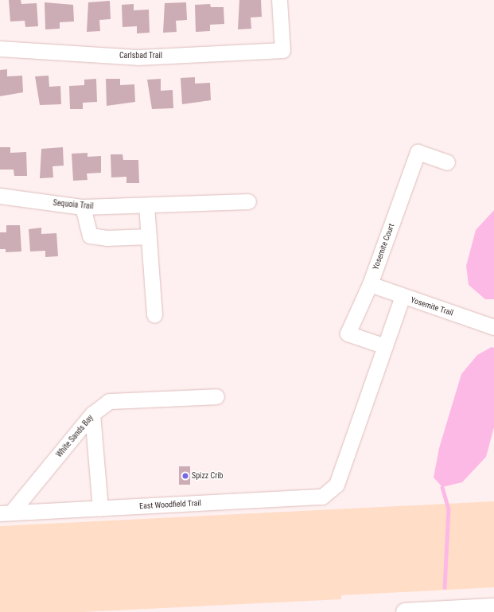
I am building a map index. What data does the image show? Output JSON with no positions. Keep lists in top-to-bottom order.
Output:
{
  "streets": {
    "street": [
      "Carlsbad Trail",
      "Sequoia Trail",
      "Yosemite Court",
      "Yosemite Trail",
      "White Sands Bay",
      "East Woodfield Trail"
    ]
  },
  "crossings": [
    ["Yosemite Court", "Yosemite Trail"],
    ["Yosemite Court", "East Woodfield Trail"],
    ["White Sands Bay", "East Woodfield Trail"]
  ],
  "places": ["Spizz Crib"]
}
